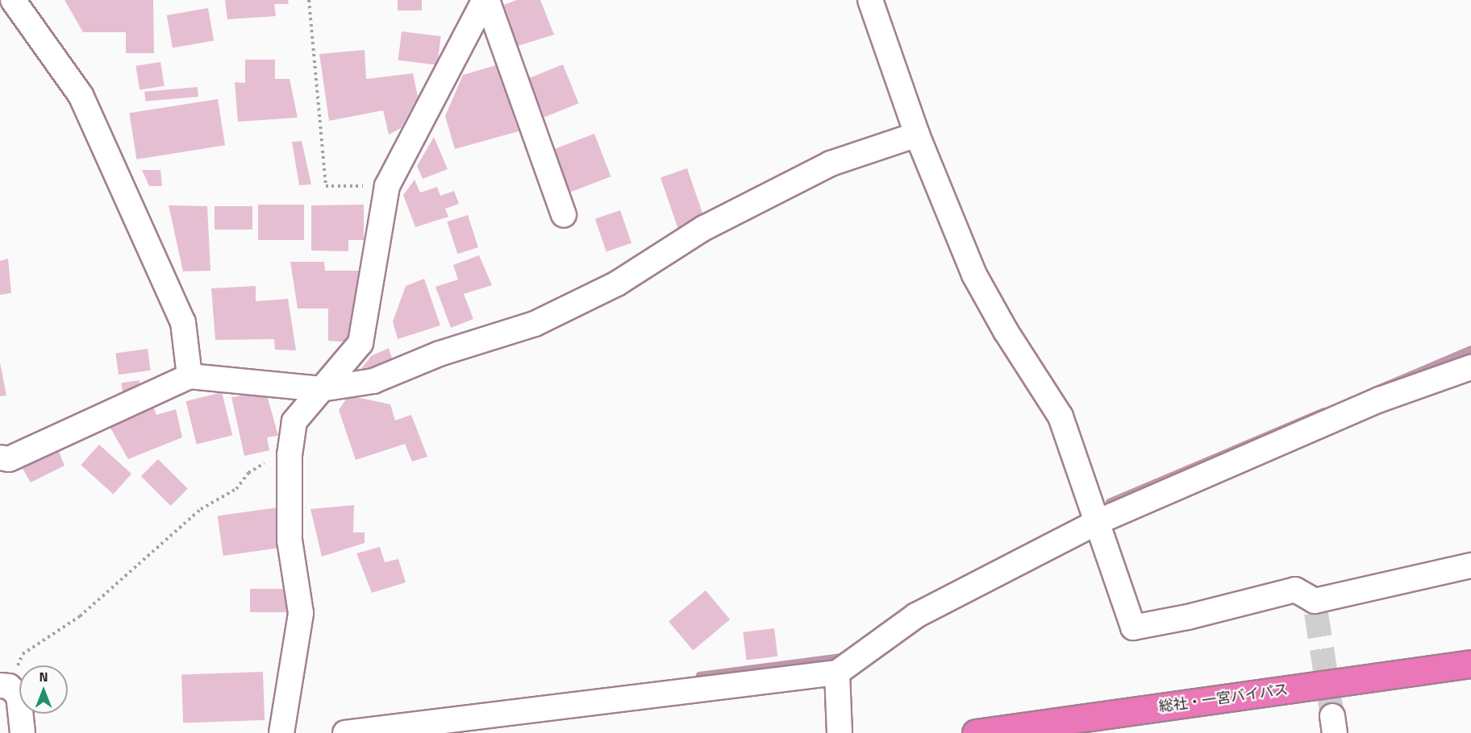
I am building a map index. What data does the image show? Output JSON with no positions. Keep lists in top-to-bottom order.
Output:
{
  "streets": {
    "highway": ["総社・一宮バイパス"]
  },
  "north": "top"
}
